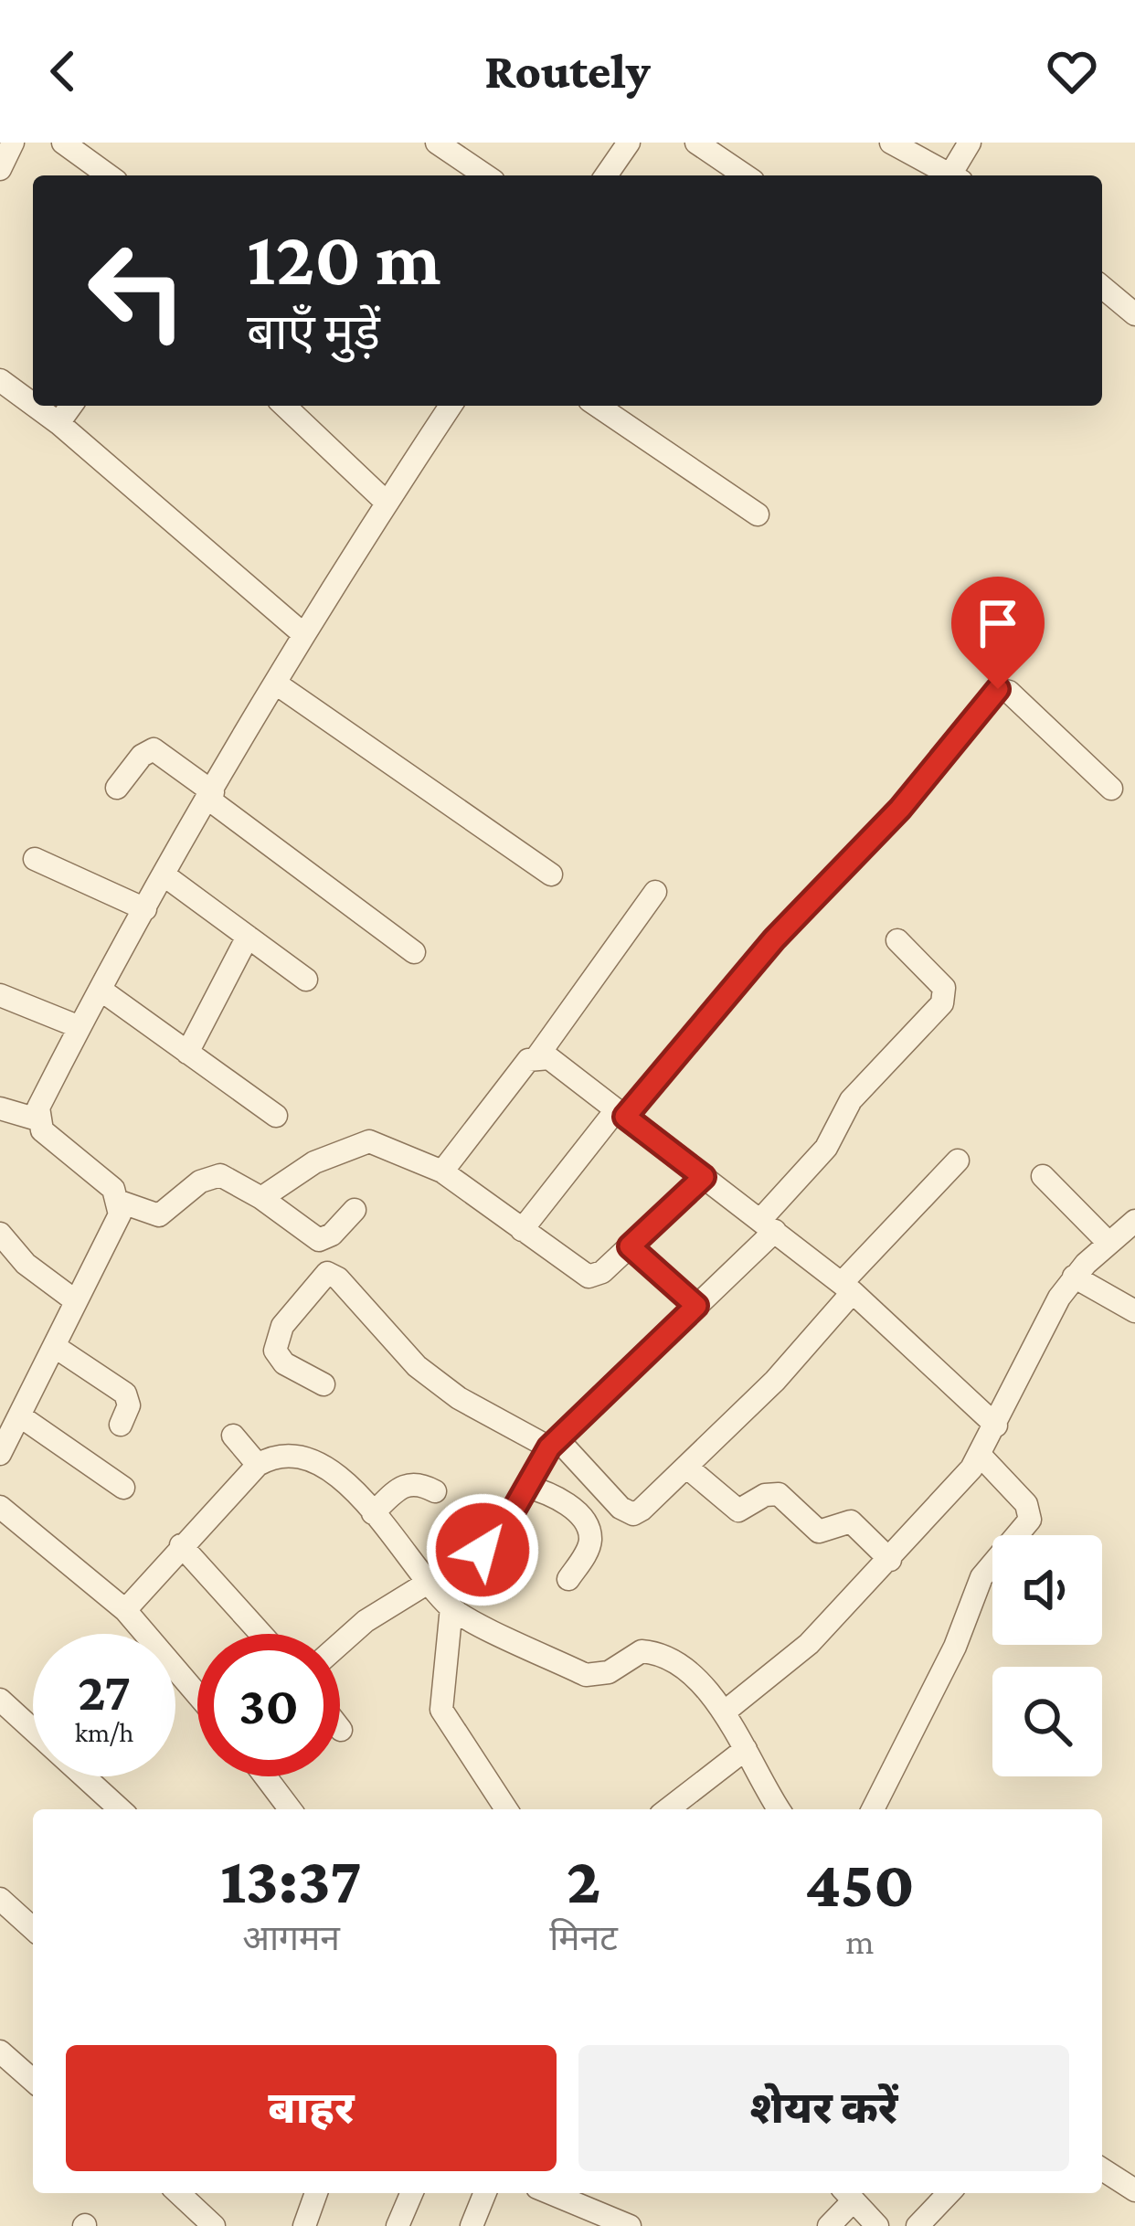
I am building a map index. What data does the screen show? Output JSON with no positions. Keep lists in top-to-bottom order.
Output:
{
  "page": {
    "header": "Routely",
    "turn": ["120 m", "बाएँ मुड़ें"],
    "speed": "27 km/h",
    "limit": "30",
    "eta": [
      "13:37",
      "आगमन",
      "2",
      "मिनट",
      "450",
      "m"
    ],
    "buttons": ["बाहर", "शेयर करें"]
  }
}
